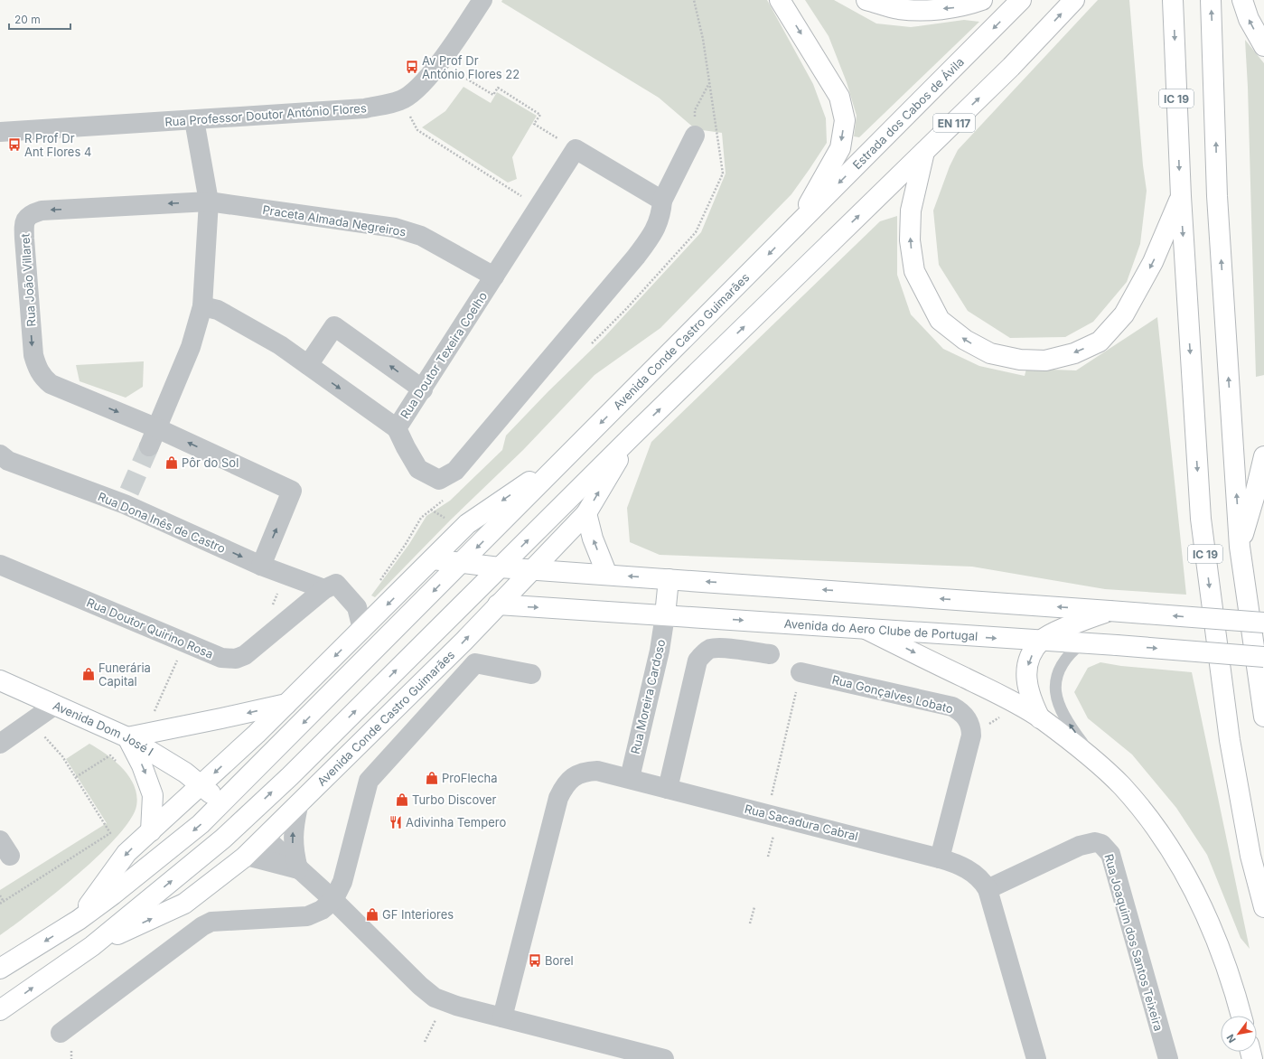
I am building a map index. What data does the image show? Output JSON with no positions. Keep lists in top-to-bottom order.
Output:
{
  "streets": {
    "main road": [
      "IC 19",
      "Estrada dos Cabos de Ávila",
      "EN 117",
      "Avenida Conde Castro Guimarães",
      "Avenida do Aero Clube de Portugal",
      "Avenida Dom José I"
    ],
    "street": [
      "Rua Professor Doutor António Flores",
      "Praceta Almada Negreiros",
      "Rua João Villaret",
      "Rua Doutor Texeira Coelho",
      "Rua Dona Inês de Castro",
      "Rua Doutor Quirino Rosa",
      "Rua Gonçalves Lobato",
      "Rua Moreira Cardoso",
      "Rua Sacadura Cabral",
      "Rua Joaquim dos Santos Teixeira"
    ]
  },
  "crossings": [
    ["Estrada dos Cabos de Ávila", "Avenida Conde Castro Guimarães"],
    ["EN 117", "Avenida Conde Castro Guimarães"],
    ["Praceta Almada Negreiros", "Rua João Villaret"],
    ["Praceta Almada Negreiros", "Rua Doutor Texeira Coelho"],
    ["Rua João Villaret", "Rua Dona Inês de Castro"],
    ["Avenida Conde Castro Guimarães", "Avenida do Aero Clube de Portugal"],
    ["Avenida Conde Castro Guimarães", "Avenida Dom José I"],
    ["Rua Dona Inês de Castro", "Rua Doutor Quirino Rosa"],
    ["Avenida do Aero Clube de Portugal", "Rua Moreira Cardoso"],
    ["Rua Gonçalves Lobato", "Rua Sacadura Cabral"],
    ["Rua Moreira Cardoso", "Rua Sacadura Cabral"],
    ["Rua Sacadura Cabral", "Rua Joaquim dos Santos Teixeira"]
  ],
  "one_way": ["Rua Dona Inês de Castro"],
  "places": {
    "bus stop": ["Av Prof Dr António Flores 22", "R Prof Dr Ant Flores 4", "Borel"],
    "shop": [
      "Pôr do Sol",
      "Funerária Capital",
      "ProFlecha",
      "Turbo Discover",
      "GF Interiores"
    ],
    "restaurant": ["Adivinha Tempero"]
  },
  "scale_bar": "20 m",
  "north": "bottom left"
}
